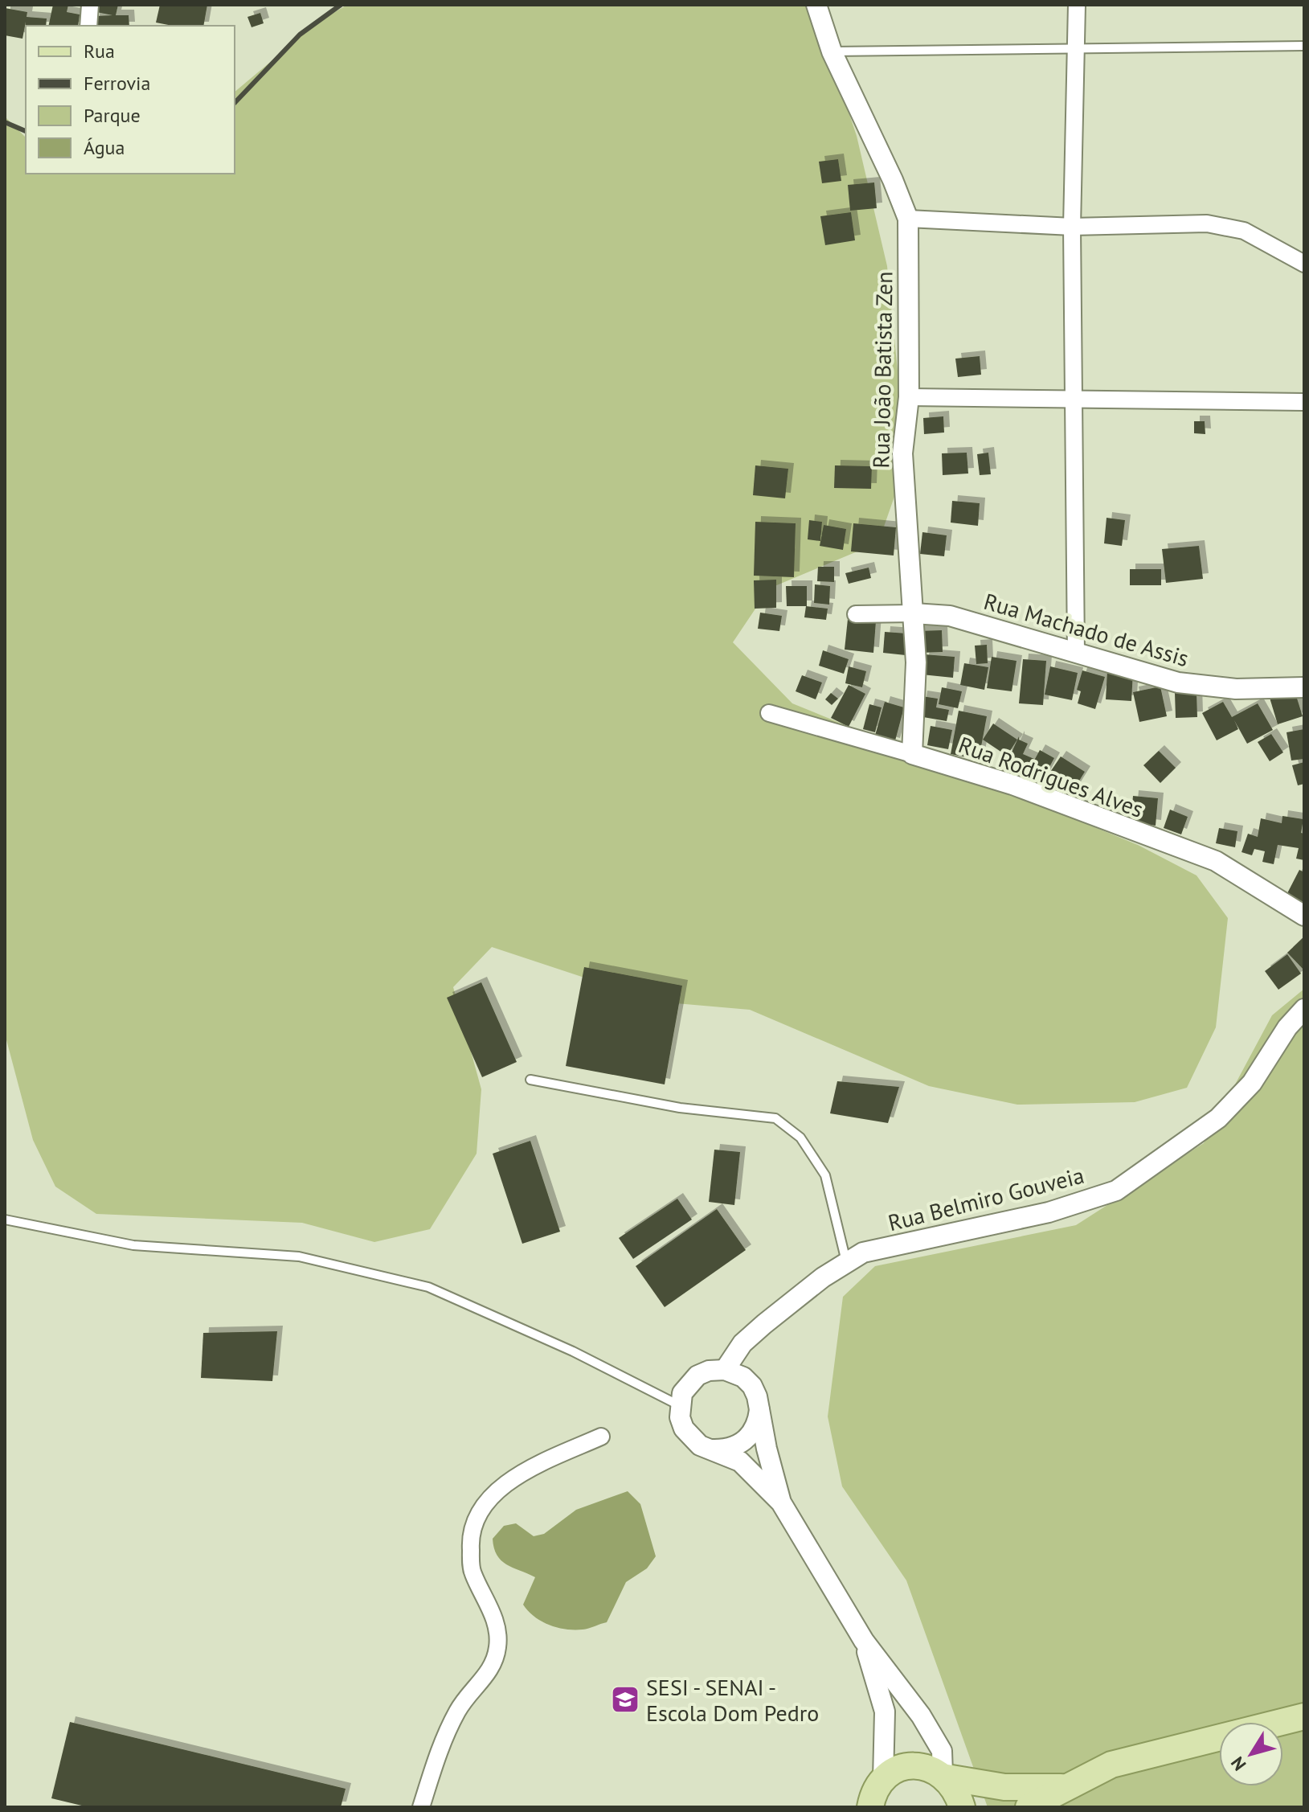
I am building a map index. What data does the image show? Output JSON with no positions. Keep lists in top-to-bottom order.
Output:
{
  "streets": {
    "street": [
      "Rua João Batista Zen",
      "Rua Machado de Assis",
      "Rua Rodrigues Alves",
      "Rua Belmiro Gouveia"
    ]
  },
  "crossings": [
    ["Rua João Batista Zen", "Rua Machado de Assis"],
    ["Rua João Batista Zen", "Rua Rodrigues Alves"]
  ],
  "places": {
    "school or university": ["SESI - SENAI - Escola Dom Pedro"]
  },
  "legend": [
    "Rua",
    "Ferrovia",
    "Parque",
    "Água"
  ],
  "north": "bottom left"
}
